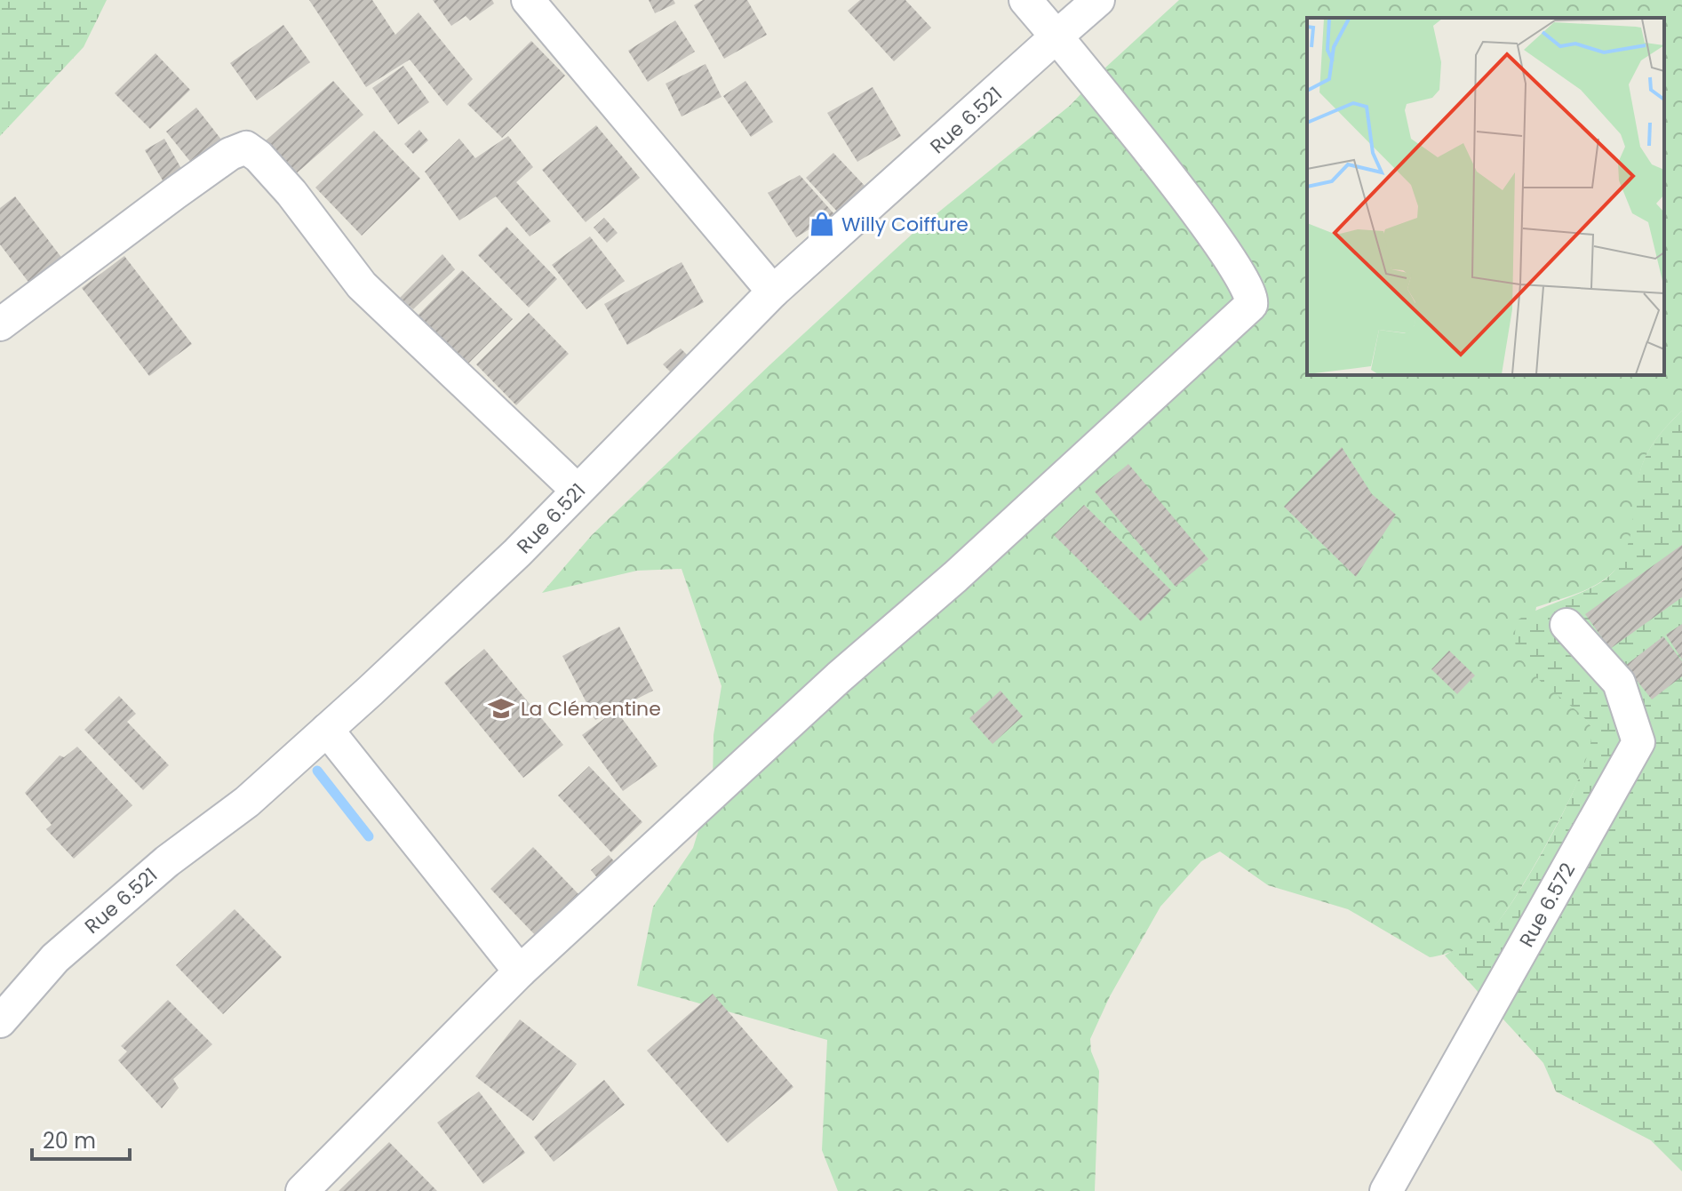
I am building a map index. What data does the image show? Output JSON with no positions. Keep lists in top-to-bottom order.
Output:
{
  "streets": {
    "street": ["Rue 6.521", "Rue 6.572"]
  },
  "places": {
    "shop": ["Willy Coiffure"],
    "school or university": ["La Clémentine"]
  },
  "scale_bar": "20 m"
}
